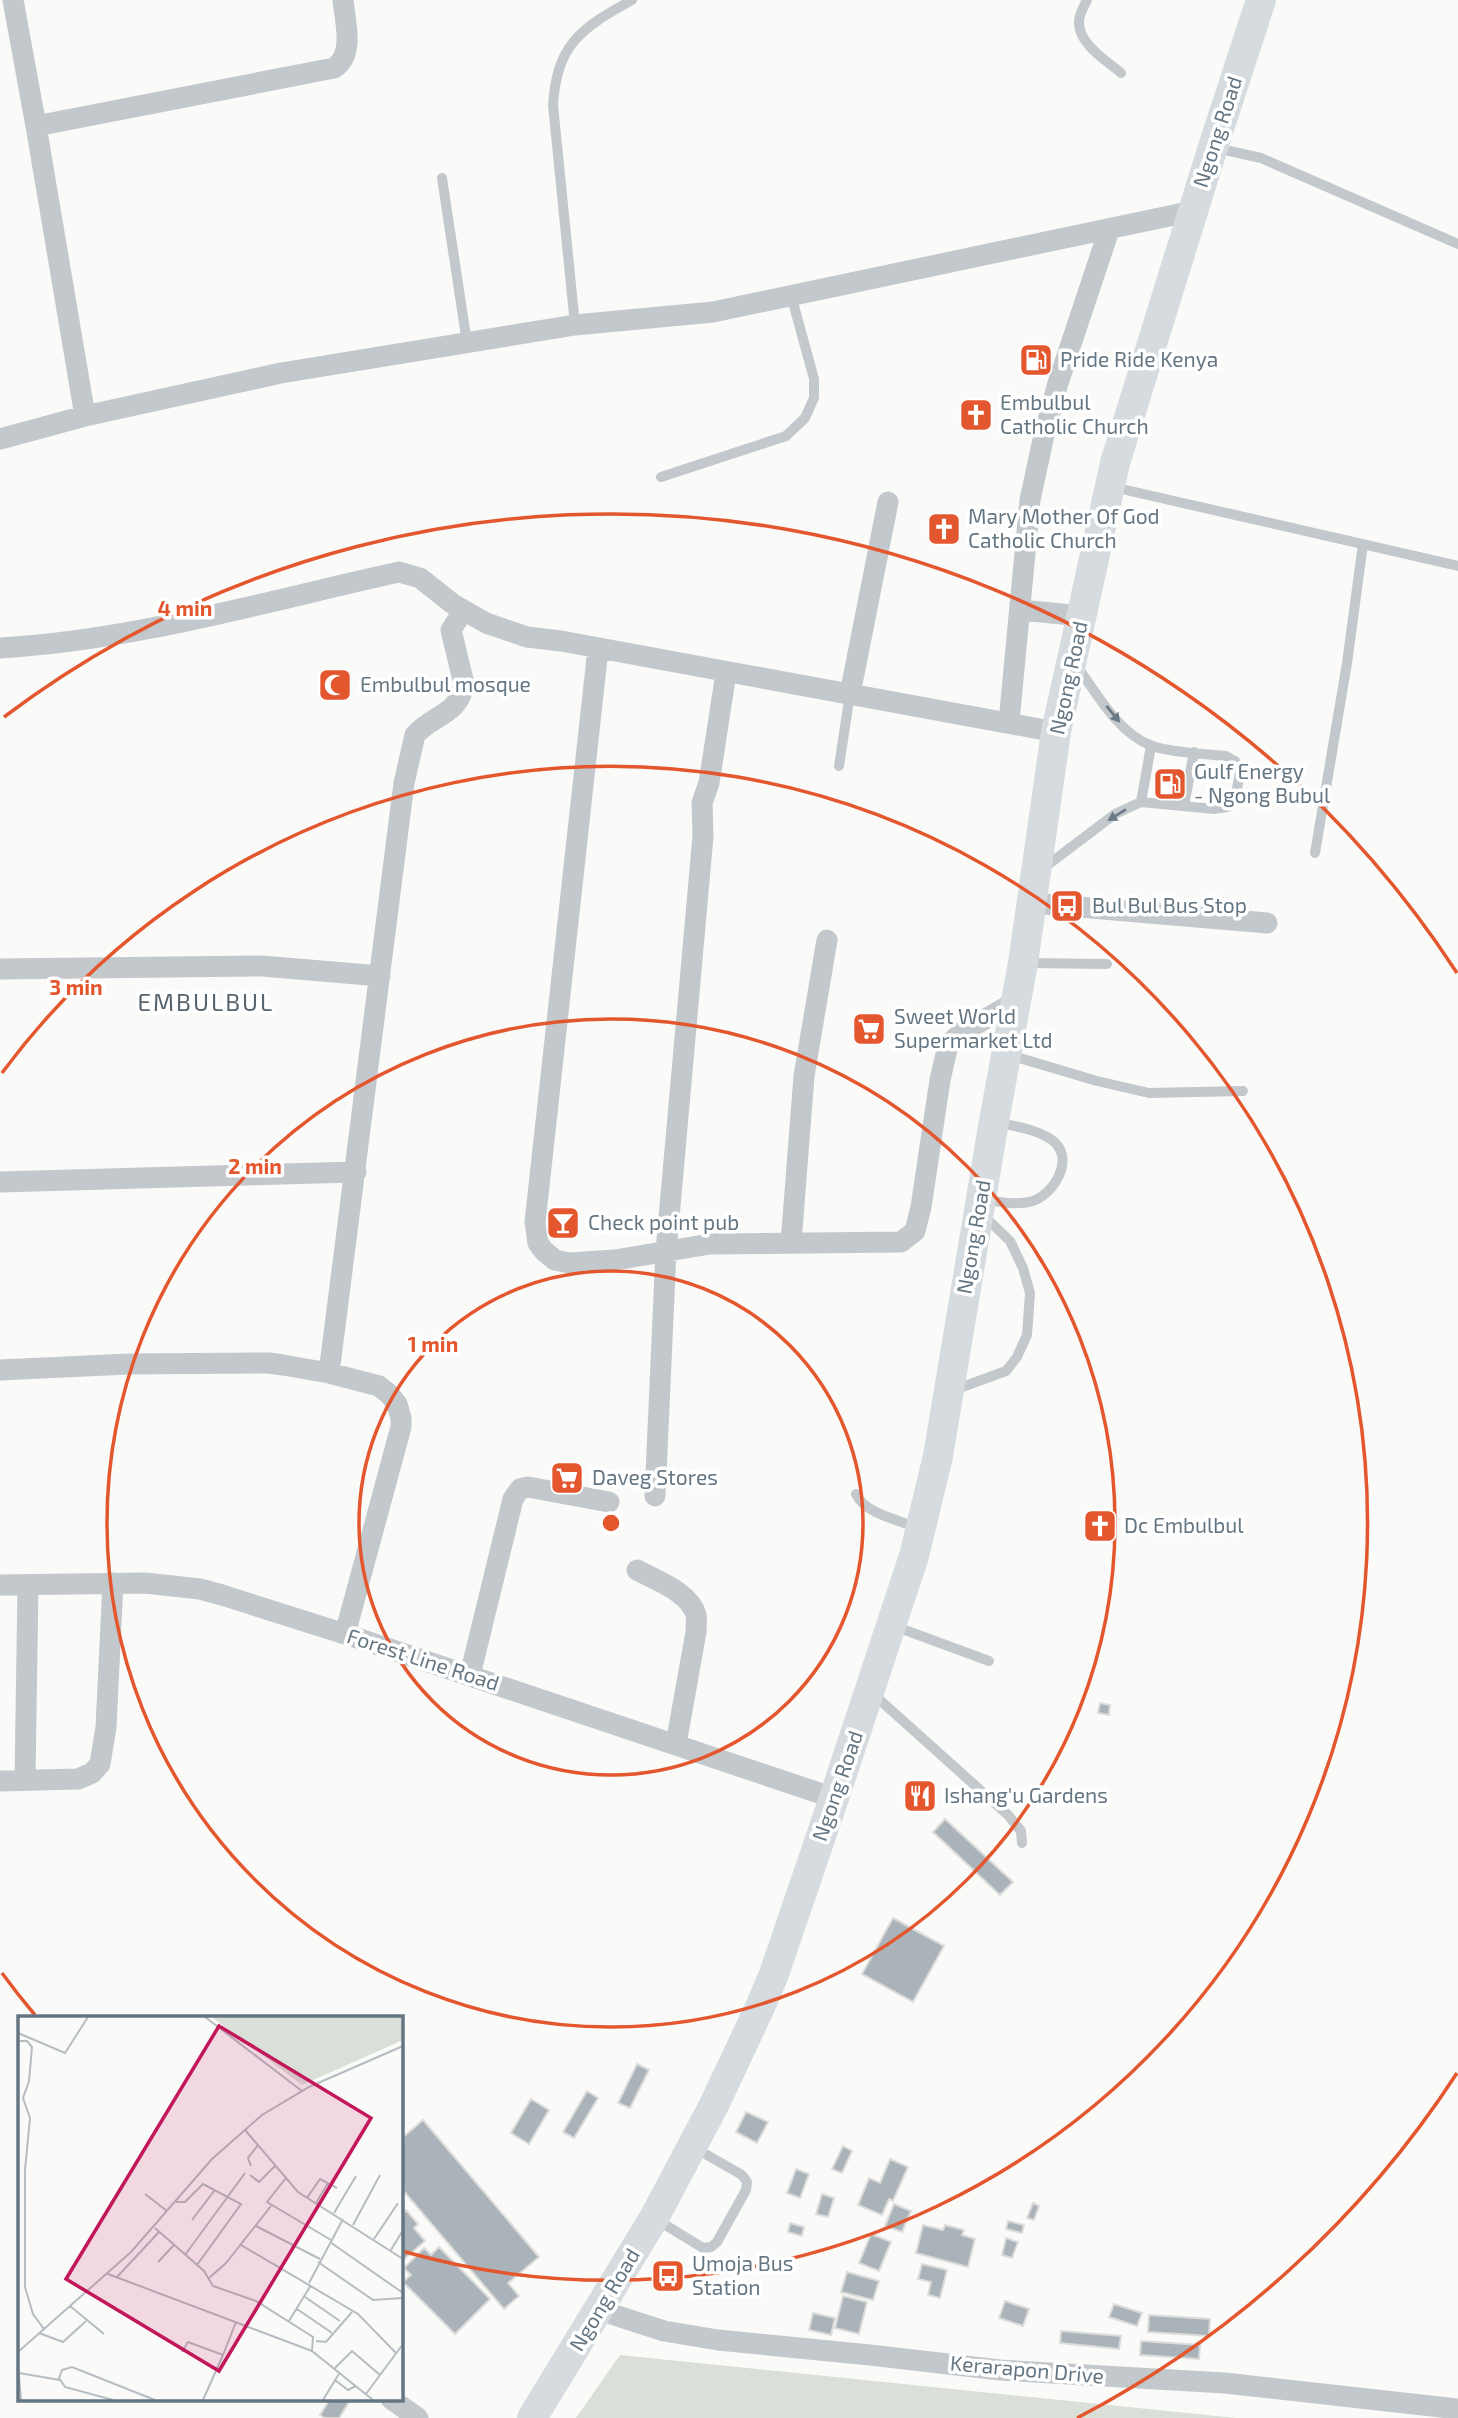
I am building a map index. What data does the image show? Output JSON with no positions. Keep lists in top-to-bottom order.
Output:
{
  "streets": {
    "main road": ["Ngong Road"],
    "street": ["Forest Line Road", "Kerarapon Drive"]
  },
  "crossings": [
    ["Ngong Road", "Forest Line Road"],
    ["Ngong Road", "Kerarapon Drive"]
  ],
  "districts": ["EMBULBUL"],
  "places": {
    "fuel station": ["Pride Ride Kenya", "Gulf Energy - Ngong Bubul"],
    "church": ["Embulbul Catholic Church", "Mary Mother Of God Catholic Church", "Dc Embulbul"],
    "mosque": ["Embulbul mosque"],
    "bus stop": ["Bul Bul Bus Stop", "Umoja Bus Station"],
    "supermarket": ["Sweet World Supermarket Ltd", "Daveg Stores"],
    "bar": ["Check point pub"],
    "restaurant": ["Ishang'u Gardens"]
  },
  "rings": [
    "4 min",
    "3 min",
    "2 min",
    "1 min"
  ]
}
